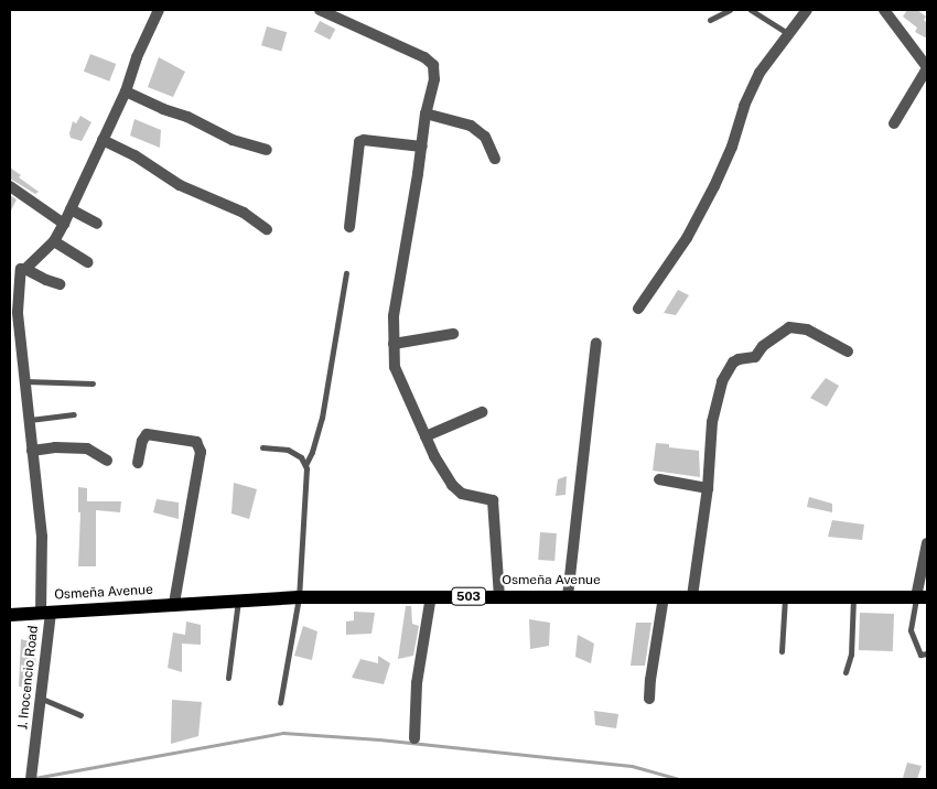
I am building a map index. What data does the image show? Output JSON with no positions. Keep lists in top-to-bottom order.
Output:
{
  "streets": {
    "main road": ["Osmeña Avenue", "503"],
    "street": ["J. Inocencio Road"]
  },
  "crossings": [
    ["Osmeña Avenue", "J. Inocencio Road"]
  ]
}
